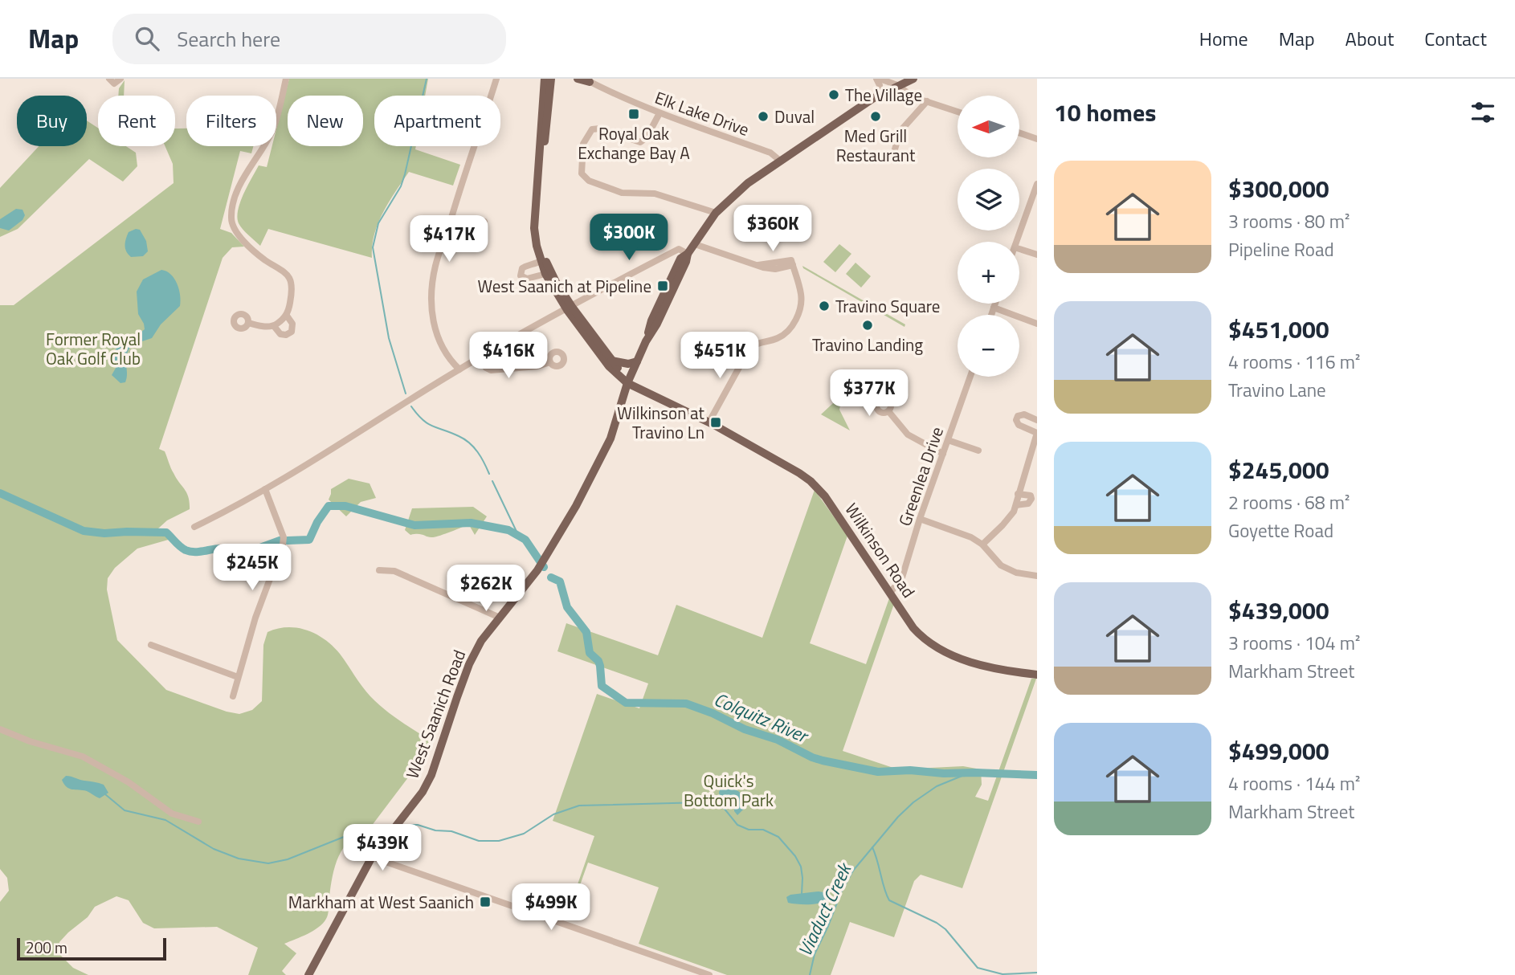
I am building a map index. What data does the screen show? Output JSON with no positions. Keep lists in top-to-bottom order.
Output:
{
  "streets": {
    "main road": ["Wilkinson Road", "West Saanich Road"],
    "street": ["Elk Lake Drive", "Greenlea Drive"]
  },
  "crossings": [
    ["Elk Lake Drive", "West Saanich Road"],
    ["Greenlea Drive", "Wilkinson Road"],
    ["Wilkinson Road", "West Saanich Road"]
  ],
  "water": ["Colquitz River", "Viaduct Creek"],
  "parks": ["Former Royal Oak Golf Club", "Quick's Bottom Park"],
  "places": {
    "other": [
      "The Village",
      "Duval",
      "Med Grill Restaurant",
      "Travino Square",
      "Travino Landing"
    ],
    "transit": [
      "Royal Oak Exchange Bay A",
      "West Saanich at Pipeline",
      "Wilkinson at Travino Ln",
      "Markham at West Saanich"
    ]
  },
  "scale_bar": "200 m",
  "north": "left",
  "page": {
    "header": "Map",
    "search": "Search here",
    "nav": [
      "Home",
      "Map",
      "About",
      "Contact"
    ],
    "heading": "10 homes",
    "map_buttons": ["+", "−"],
    "chip": [
      "Buy",
      "Rent",
      "Filters",
      "New",
      "Apartment"
    ],
    "list": [
      {
        "name": "$300,000",
        "note": "3 rooms · 80 m² · Pipeline Road"
      },
      {
        "name": "$451,000",
        "note": "4 rooms · 116 m² · Travino Lane"
      },
      {
        "name": "$245,000",
        "note": "2 rooms · 68 m² · Goyette Road"
      },
      {
        "name": "$439,000",
        "note": "3 rooms · 104 m² · Markham Street"
      },
      {
        "name": "$499,000",
        "note": "4 rooms · 144 m² · Markham Street"
      }
    ],
    "price": [
      "$360K",
      "$300K",
      "$417K",
      "$416K",
      "$451K",
      "$377K",
      "$245K",
      "$262K",
      "$439K",
      "$499K"
    ],
    "scale": "200 m"
  }
}
